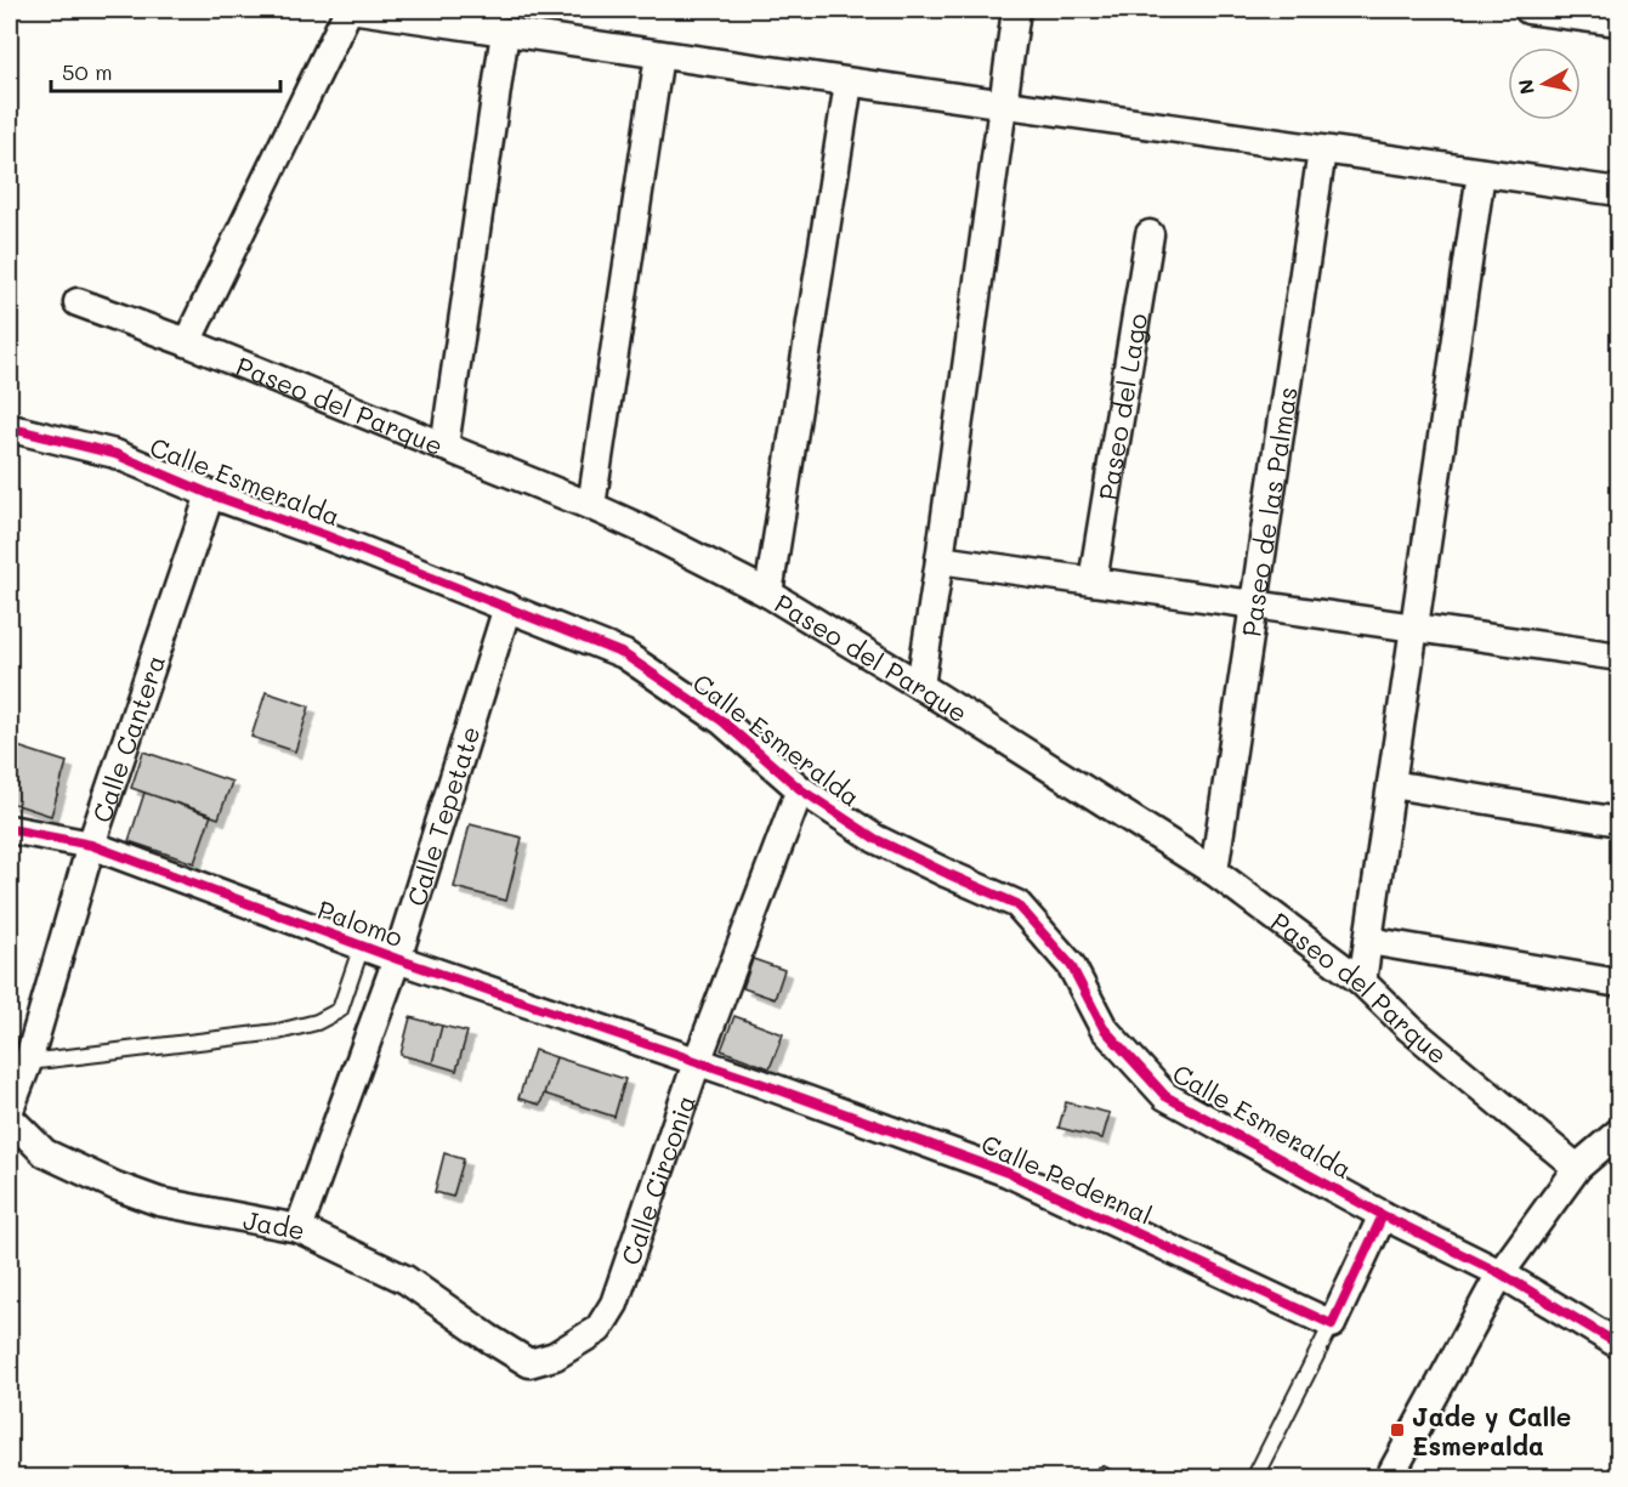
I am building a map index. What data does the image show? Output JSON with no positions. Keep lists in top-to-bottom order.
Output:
{
  "streets": {
    "street": [
      "Paseo del Parque",
      "Paseo del Lago",
      "Calle Esmeralda",
      "Paseo de las Palmas",
      "Calle Cantera",
      "Calle Tepetate",
      "Palomo",
      "Calle Circonia",
      "Calle Pedernal",
      "Jade"
    ]
  },
  "crossings": [
    ["Paseo del Parque", "Paseo de las Palmas"],
    ["Calle Esmeralda", "Calle Cantera"],
    ["Calle Esmeralda", "Calle Tepetate"],
    ["Calle Esmeralda", "Calle Circonia"],
    ["Calle Cantera", "Palomo"],
    ["Calle Tepetate", "Palomo"],
    ["Calle Tepetate", "Jade"],
    ["Palomo", "Calle Circonia"],
    ["Palomo", "Calle Pedernal"],
    ["Calle Circonia", "Calle Pedernal"],
    ["Calle Circonia", "Jade"]
  ],
  "places": {
    "transit": ["Jade y Calle Esmeralda"]
  },
  "scale_bar": "50 m",
  "north": "left"
}
